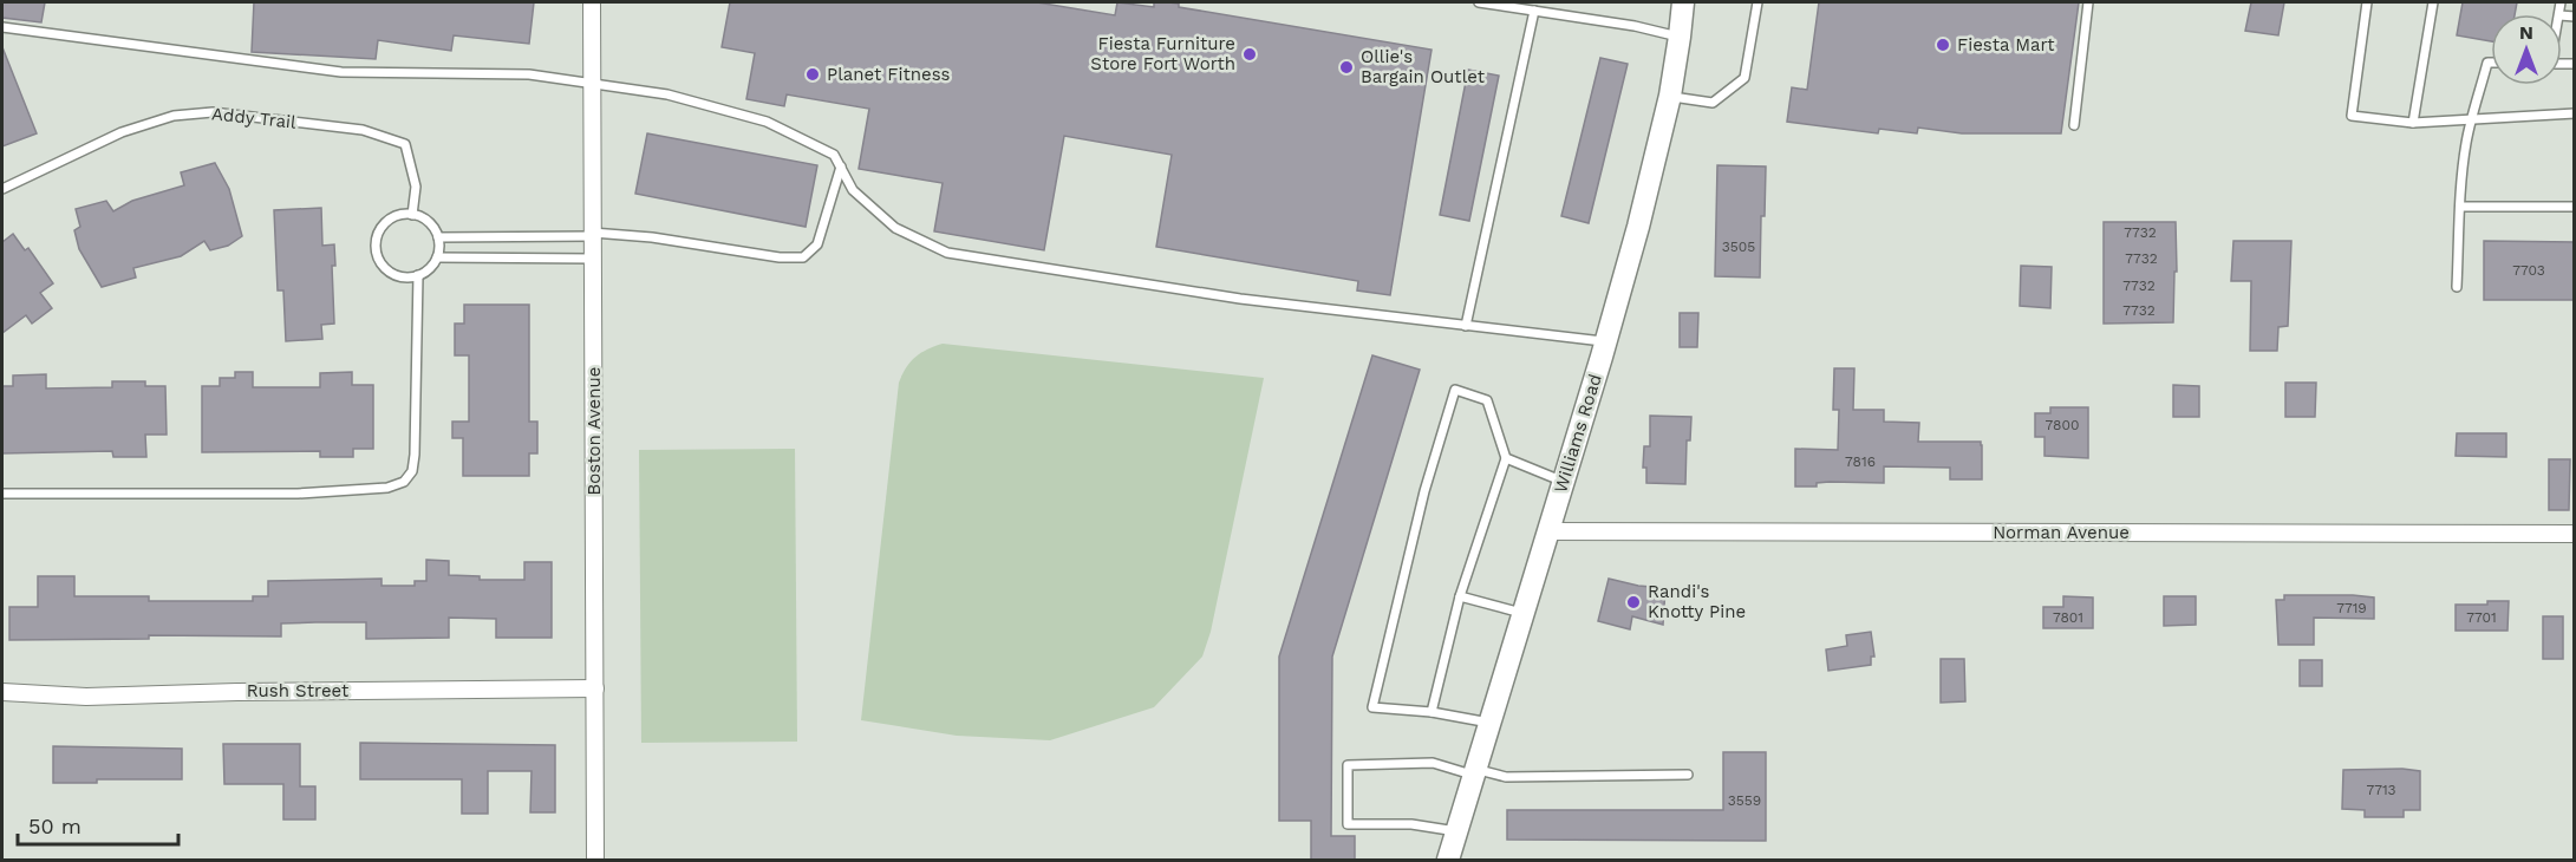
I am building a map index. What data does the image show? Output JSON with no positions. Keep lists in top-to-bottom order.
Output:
{
  "streets": {
    "street": [
      "Boston Avenue",
      "Williams Road",
      "Norman Avenue",
      "Rush Street"
    ],
    "lane": ["Addy Trail"]
  },
  "crossings": [
    ["Boston Avenue", "Rush Street"],
    ["Williams Road", "Norman Avenue"]
  ],
  "places": [
    "Fiesta Mart",
    "Fiesta Furniture Store Fort Worth",
    "Ollie's Bargain Outlet",
    "Planet Fitness",
    "Randi's Knotty Pine"
  ],
  "house_numbers": [
    "7732",
    "3505",
    "7732",
    "7703",
    "7732",
    "7732",
    "7800",
    "7816",
    "7719",
    "7801",
    "7701",
    "7713",
    "3559"
  ],
  "scale_bar": "50 m",
  "north": "top"
}
